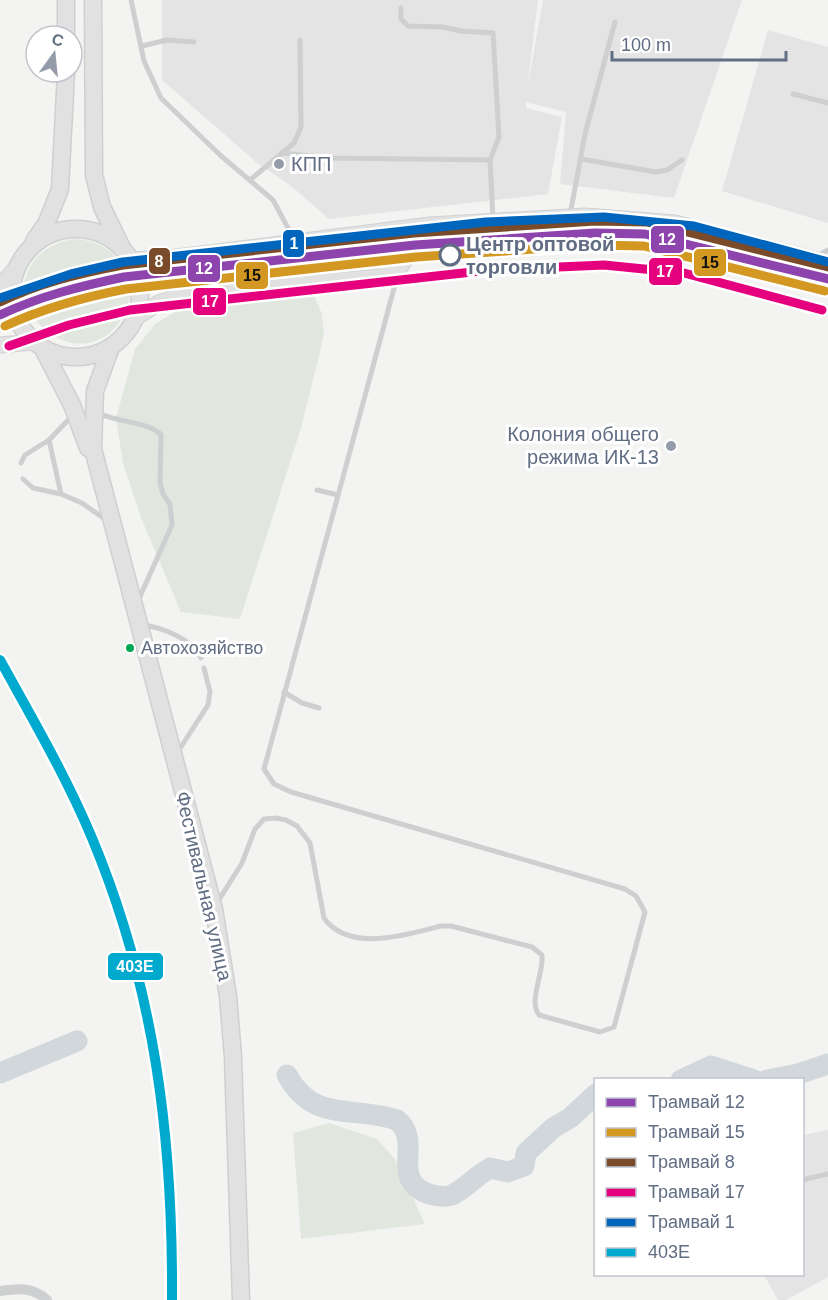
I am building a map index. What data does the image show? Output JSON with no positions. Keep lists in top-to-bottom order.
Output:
{
  "streets": {
    "main road": ["Фестивальная улица"]
  },
  "places": [
    "КПП",
    "Центр оптовой торговли",
    "Колония общего режима ИК-13",
    "Автохозяйство"
  ],
  "lines": [
    "tram line 1",
    "tram line 8",
    "tram line 12",
    "tram line 15",
    "tram line 17",
    "transit line 403Е"
  ],
  "legend": [
    "Трамвай 12",
    "Трамвай 15",
    "Трамвай 8",
    "Трамвай 17",
    "Трамвай 1",
    "403Е"
  ],
  "scale_bar": "100 m",
  "north": "top"
}
